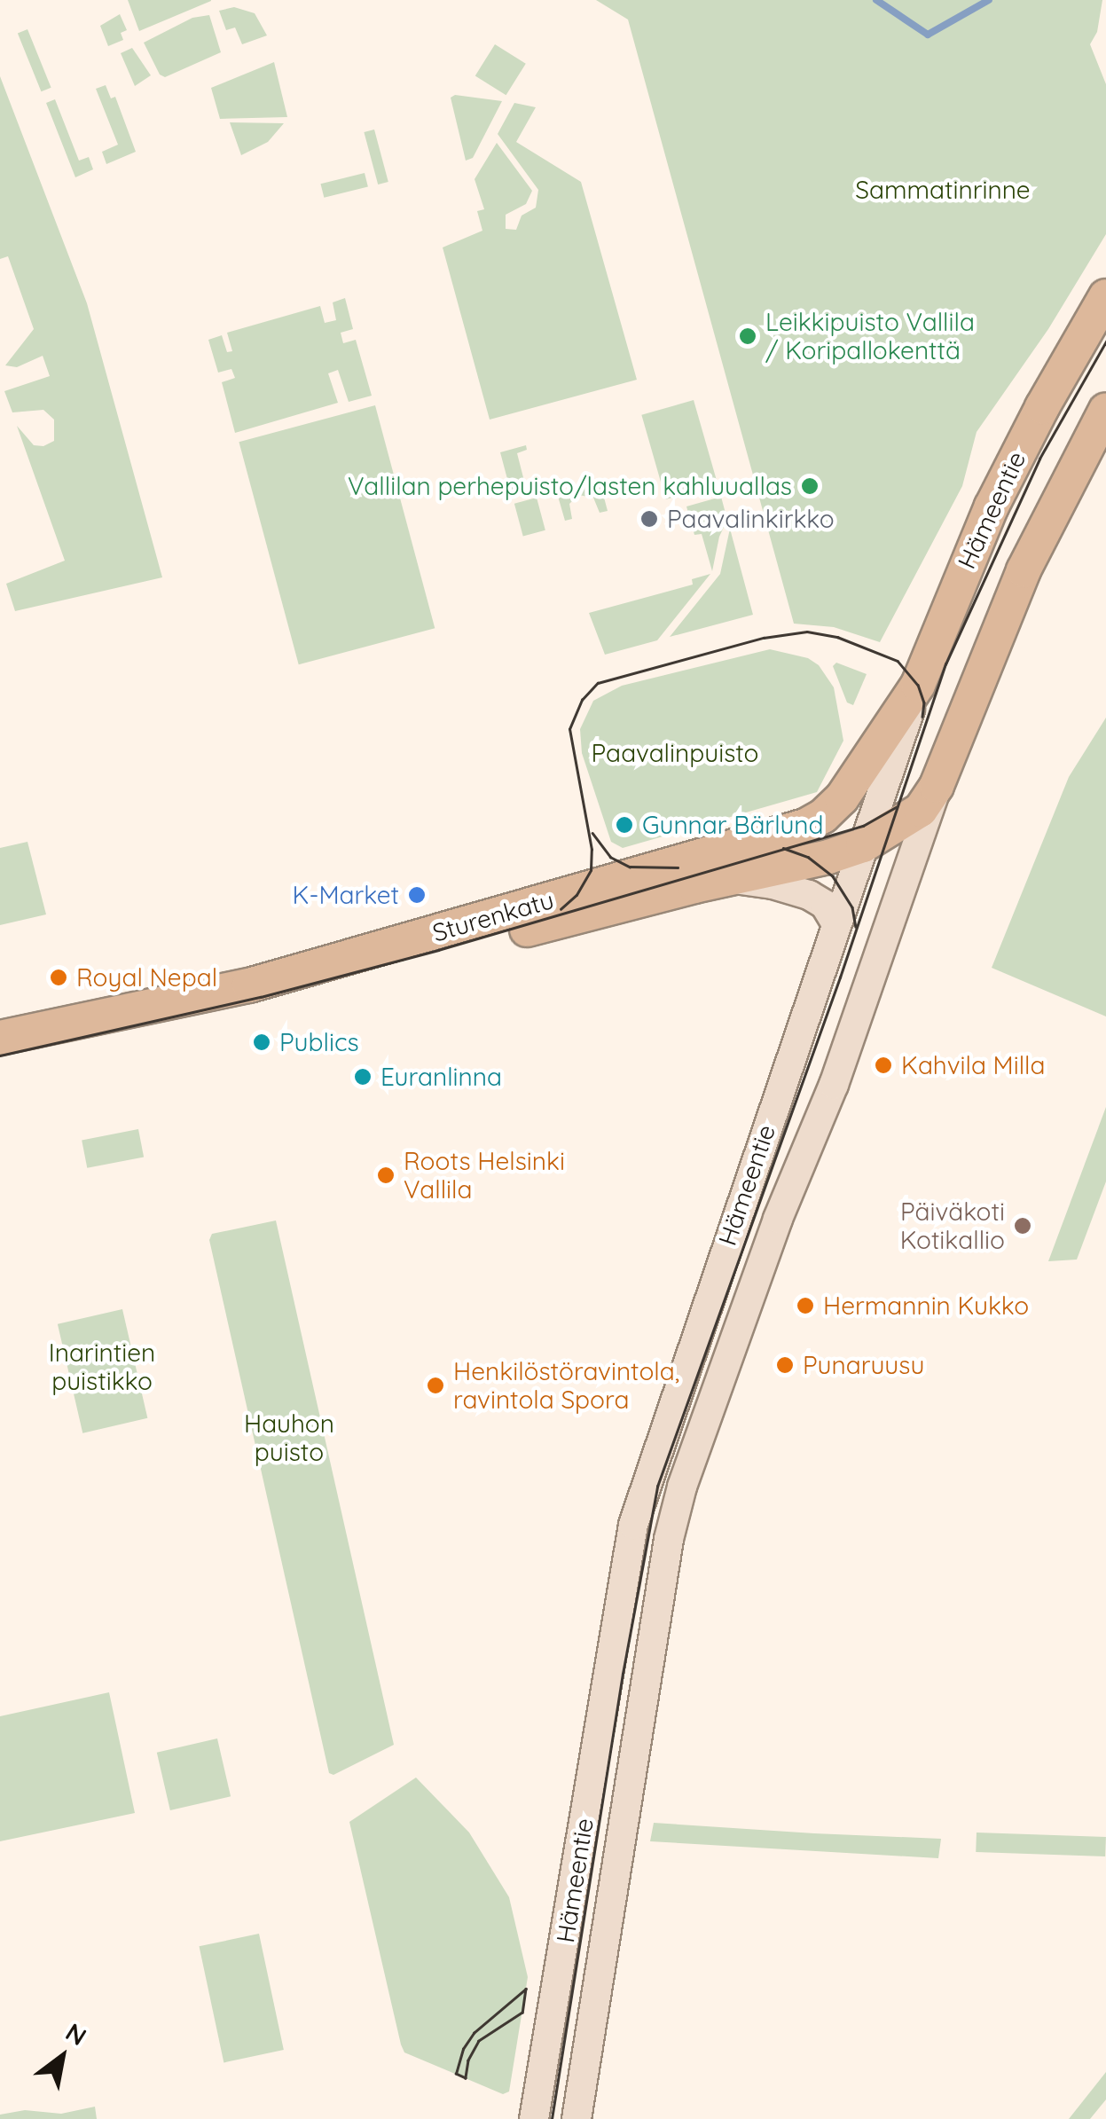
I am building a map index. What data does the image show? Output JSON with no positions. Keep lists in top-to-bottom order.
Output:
{
  "streets": {
    "main road": ["Hämeentie", "Sturenkatu"]
  },
  "crossings": [
    ["Hämeentie", "Sturenkatu"]
  ],
  "parks": [
    "Sammatinrinne",
    "Paavalinpuisto",
    "Inarintien puistikko",
    "Hauhon puisto"
  ],
  "places": [
    "Leikkipuisto Vallila / Koripallokenttä",
    "Vallilan perhepuisto/lasten kahluuallas",
    "Paavalinkirkko",
    "Gunnar Bärlund",
    "K-Market",
    "Royal Nepal",
    "Publics",
    "Kahvila Milla",
    "Euranlinna",
    "Roots Helsinki Vallila",
    "Päiväkoti Kotikallio",
    "Hermannin Kukko",
    "Punaruusu",
    "Henkilöstöravintola, ravintola Spora"
  ],
  "north": "top right"
}
